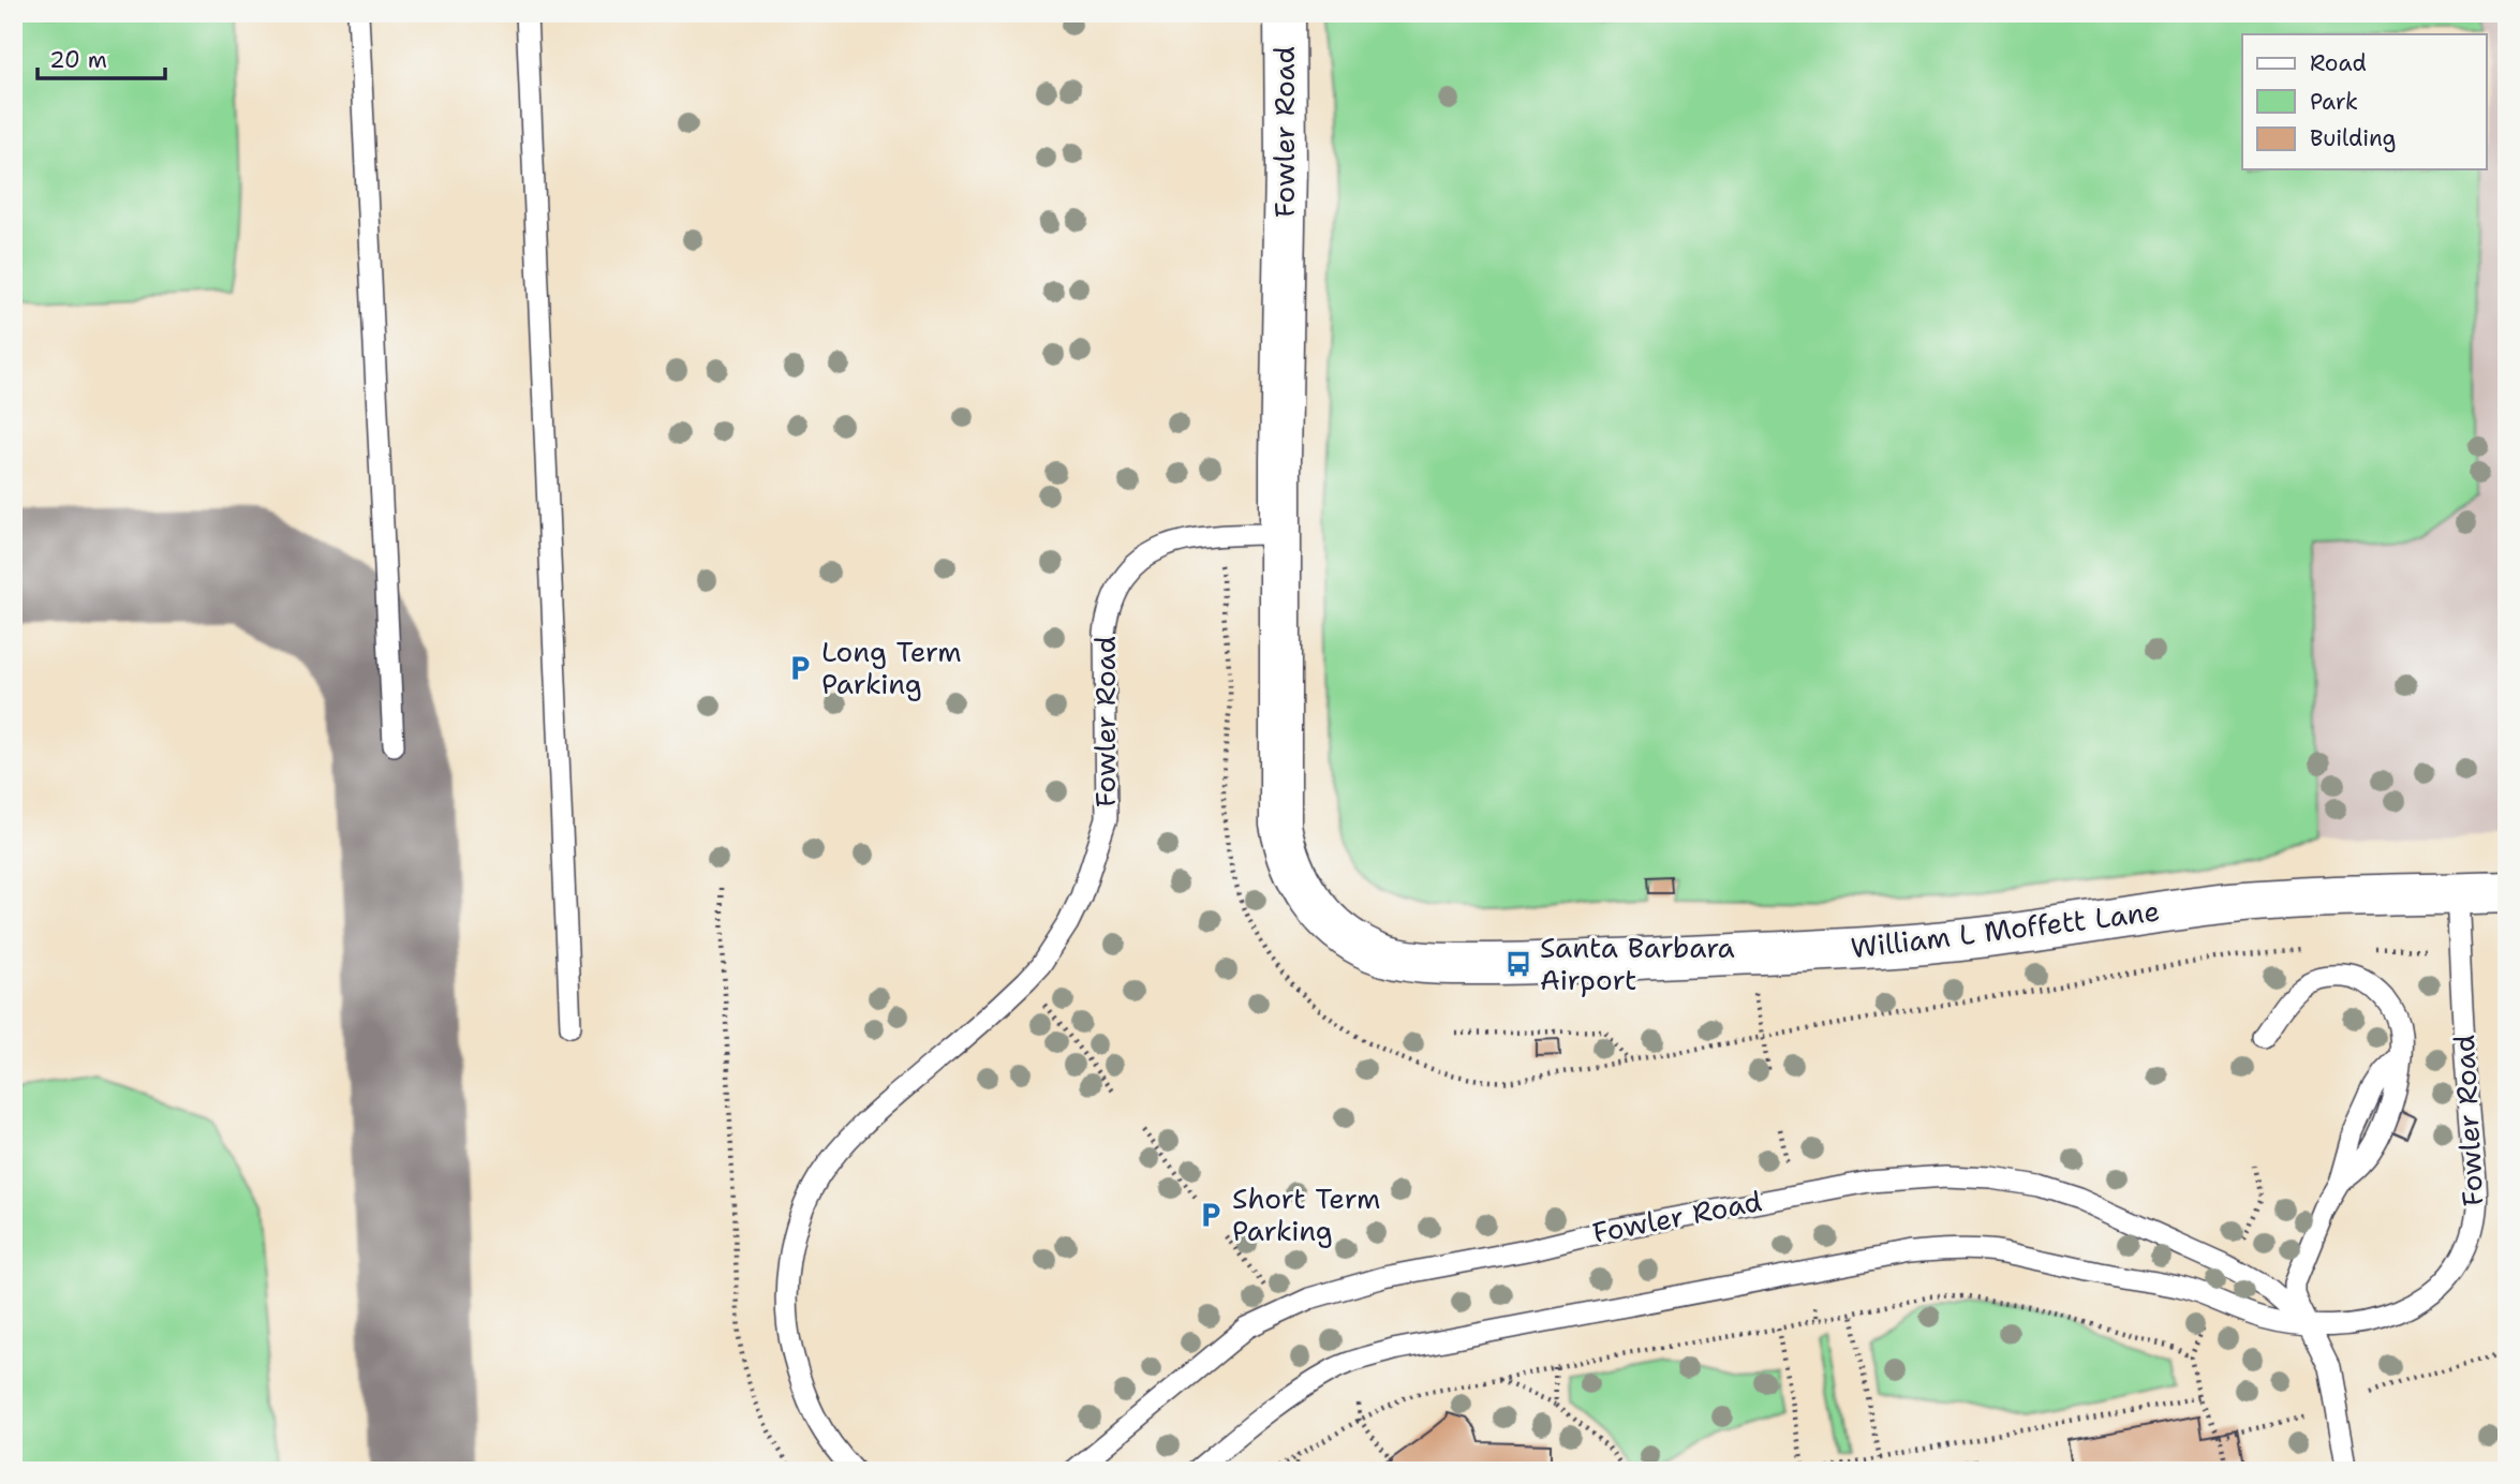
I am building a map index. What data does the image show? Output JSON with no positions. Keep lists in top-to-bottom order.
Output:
{
  "streets": {
    "street": ["Fowler Road", "William L Moffett Lane"]
  },
  "crossings": [
    ["Fowler Road", "William L Moffett Lane"]
  ],
  "places": {
    "parking": ["Long Term Parking", "Short Term Parking"],
    "bus stop": ["Santa Barbara Airport"]
  },
  "legend": ["Road", "Park", "Building"],
  "scale_bar": "20 m"
}
